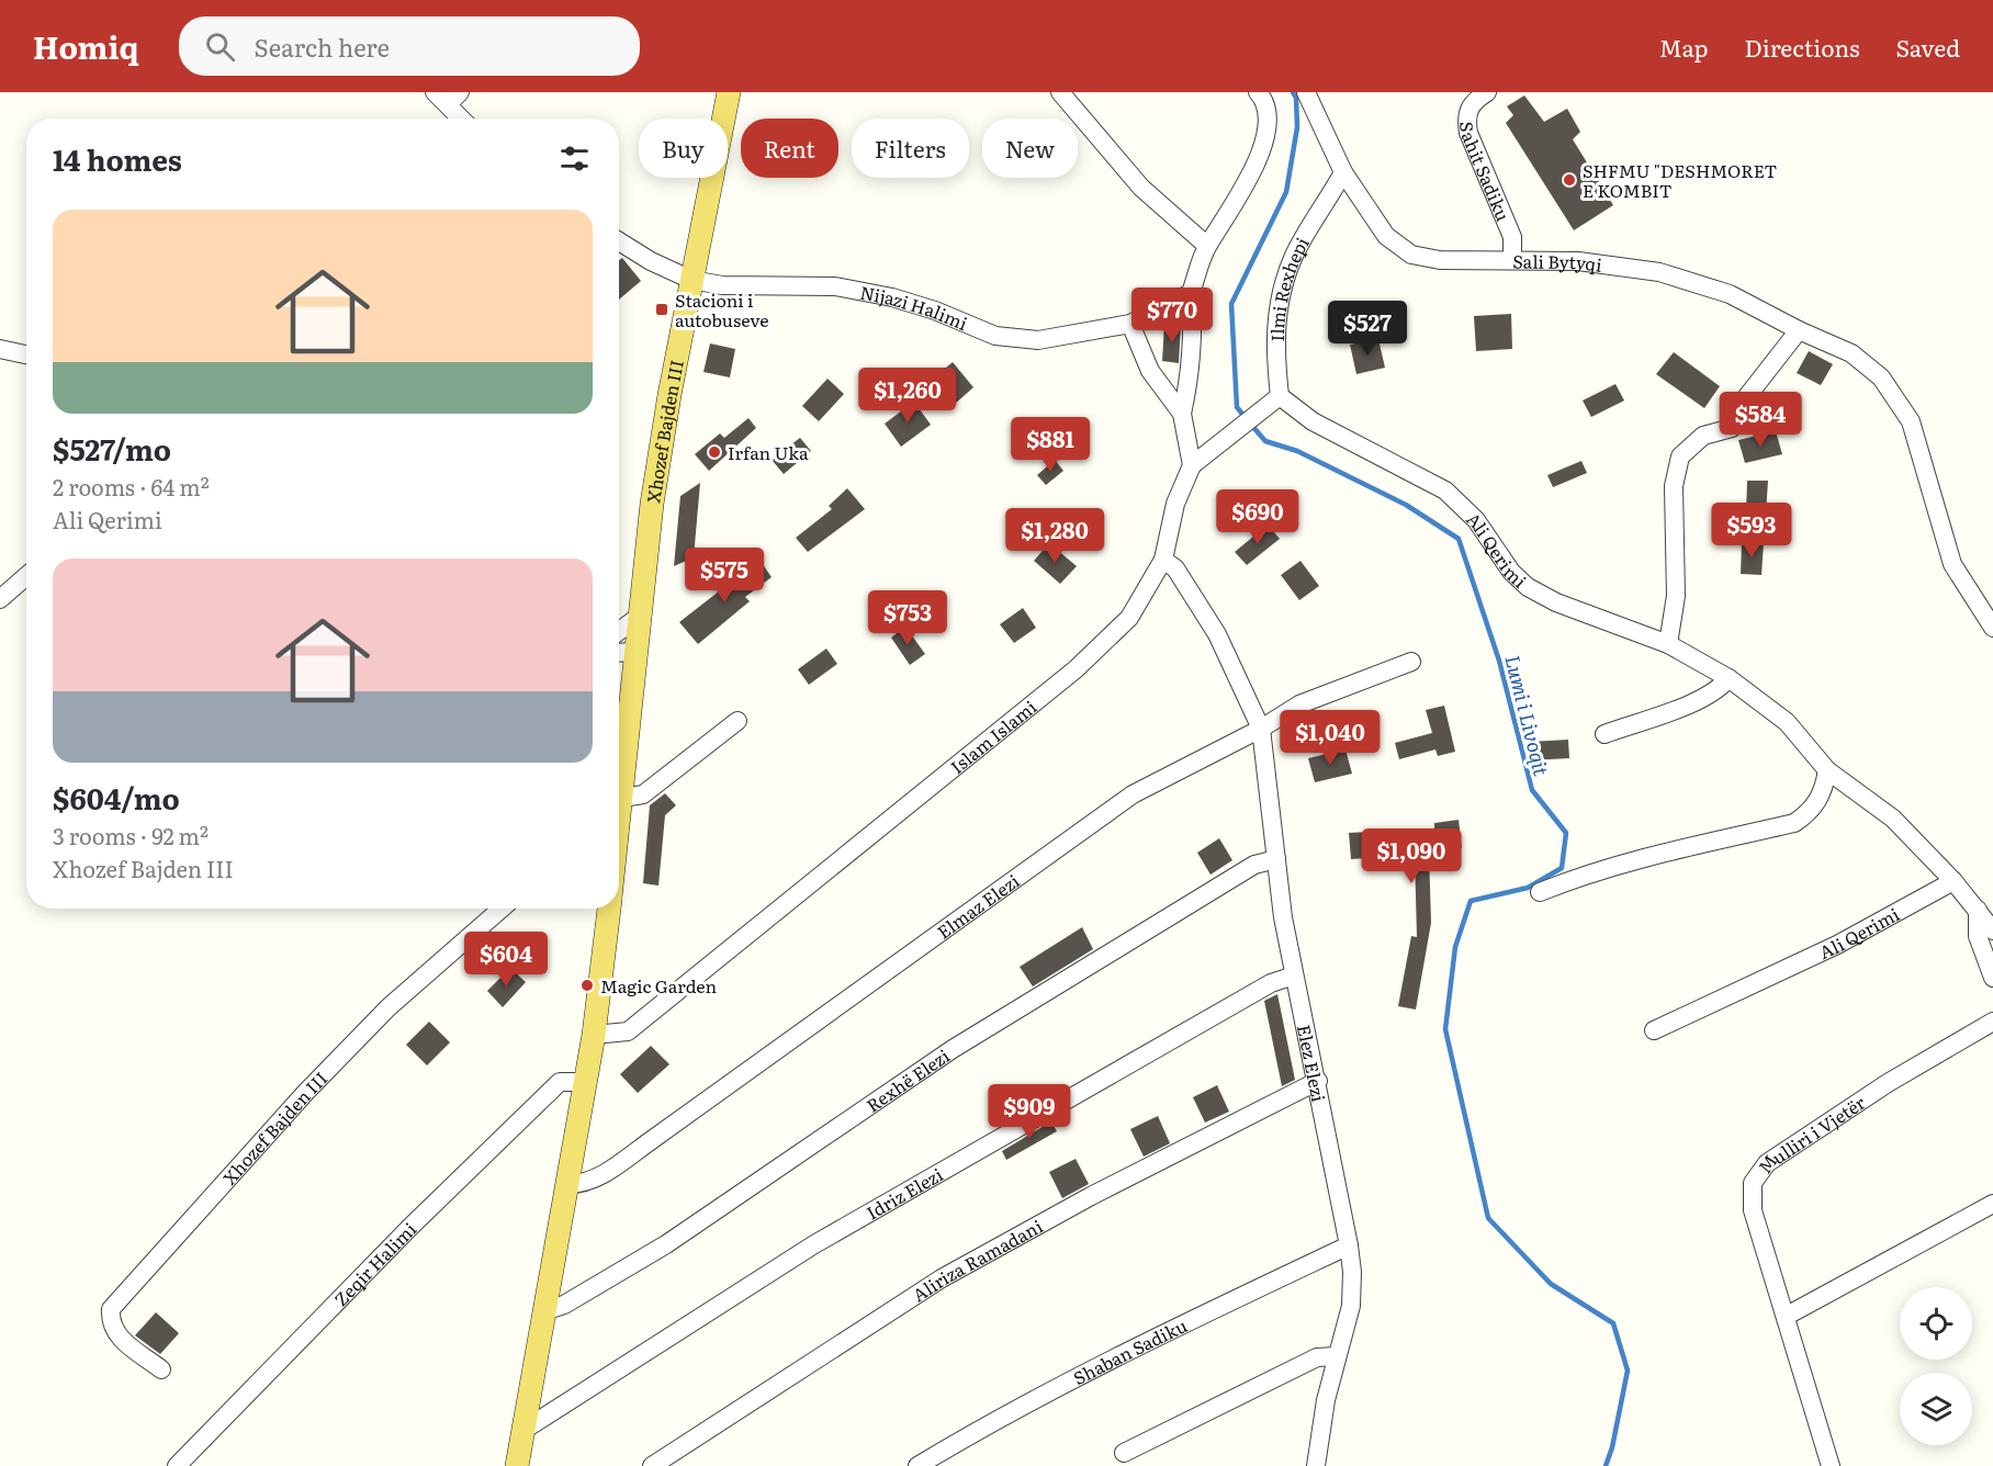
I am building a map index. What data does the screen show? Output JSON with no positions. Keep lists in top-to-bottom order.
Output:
{
  "streets": {
    "main road": ["Xhozef Bajden III"],
    "street": [
      "Sahit Sadiku",
      "Sali Bytyqi",
      "Ilmi Rexhepi",
      "Nijazi Halimi",
      "Ali Qerimi",
      "Islam Islami",
      "Elmaz Elezi",
      "Elez Elezi",
      "Rexhë Elezi",
      "Mulliri i Vjetër",
      "Idriz Elezi",
      "Aliriza Ramadani",
      "Zeqir Halimi",
      "Shaban Sadiku"
    ]
  },
  "crossings": [
    ["Sahit Sadiku", "Sali Bytyqi"],
    ["Sali Bytyqi", "Ilmi Rexhepi"],
    ["Ilmi Rexhepi", "Ali Qerimi"],
    ["Nijazi Halimi", "Xhozef Bajden III"],
    ["Xhozef Bajden III", "Islam Islami"],
    ["Xhozef Bajden III", "Elmaz Elezi"],
    ["Xhozef Bajden III", "Rexhë Elezi"],
    ["Xhozef Bajden III", "Idriz Elezi"],
    ["Xhozef Bajden III", "Zeqir Halimi"],
    ["Islam Islami", "Elez Elezi"],
    ["Elmaz Elezi", "Elez Elezi"],
    ["Elez Elezi", "Rexhë Elezi"],
    ["Elez Elezi", "Idriz Elezi"],
    ["Elez Elezi", "Aliriza Ramadani"],
    ["Elez Elezi", "Shaban Sadiku"]
  ],
  "water": ["Lumi i Livoqit"],
  "places": {
    "other": ["SHFMU \"DESHMORET E KOMBIT", "Irfan Uka", "Magic Garden"],
    "transit": ["Stacioni i autobuseve"]
  },
  "page": {
    "header": "Homiq",
    "search": "Search here",
    "nav": ["Map", "Directions", "Saved"],
    "chip": [
      "Buy",
      "Rent",
      "Filters",
      "New"
    ],
    "heading": "14 homes",
    "list": [
      {
        "name": "$527/mo",
        "note": "2 rooms · 64 m² · Ali Qerimi"
      },
      {
        "name": "$604/mo",
        "note": "3 rooms · 92 m² · Xhozef Bajden III"
      }
    ],
    "price": [
      "$770",
      "$527",
      "$1,260",
      "$584",
      "$881",
      "$690",
      "$593",
      "$1,280",
      "$575",
      "$753",
      "$1,040",
      "$1,090",
      "$604",
      "$909"
    ]
  }
}
